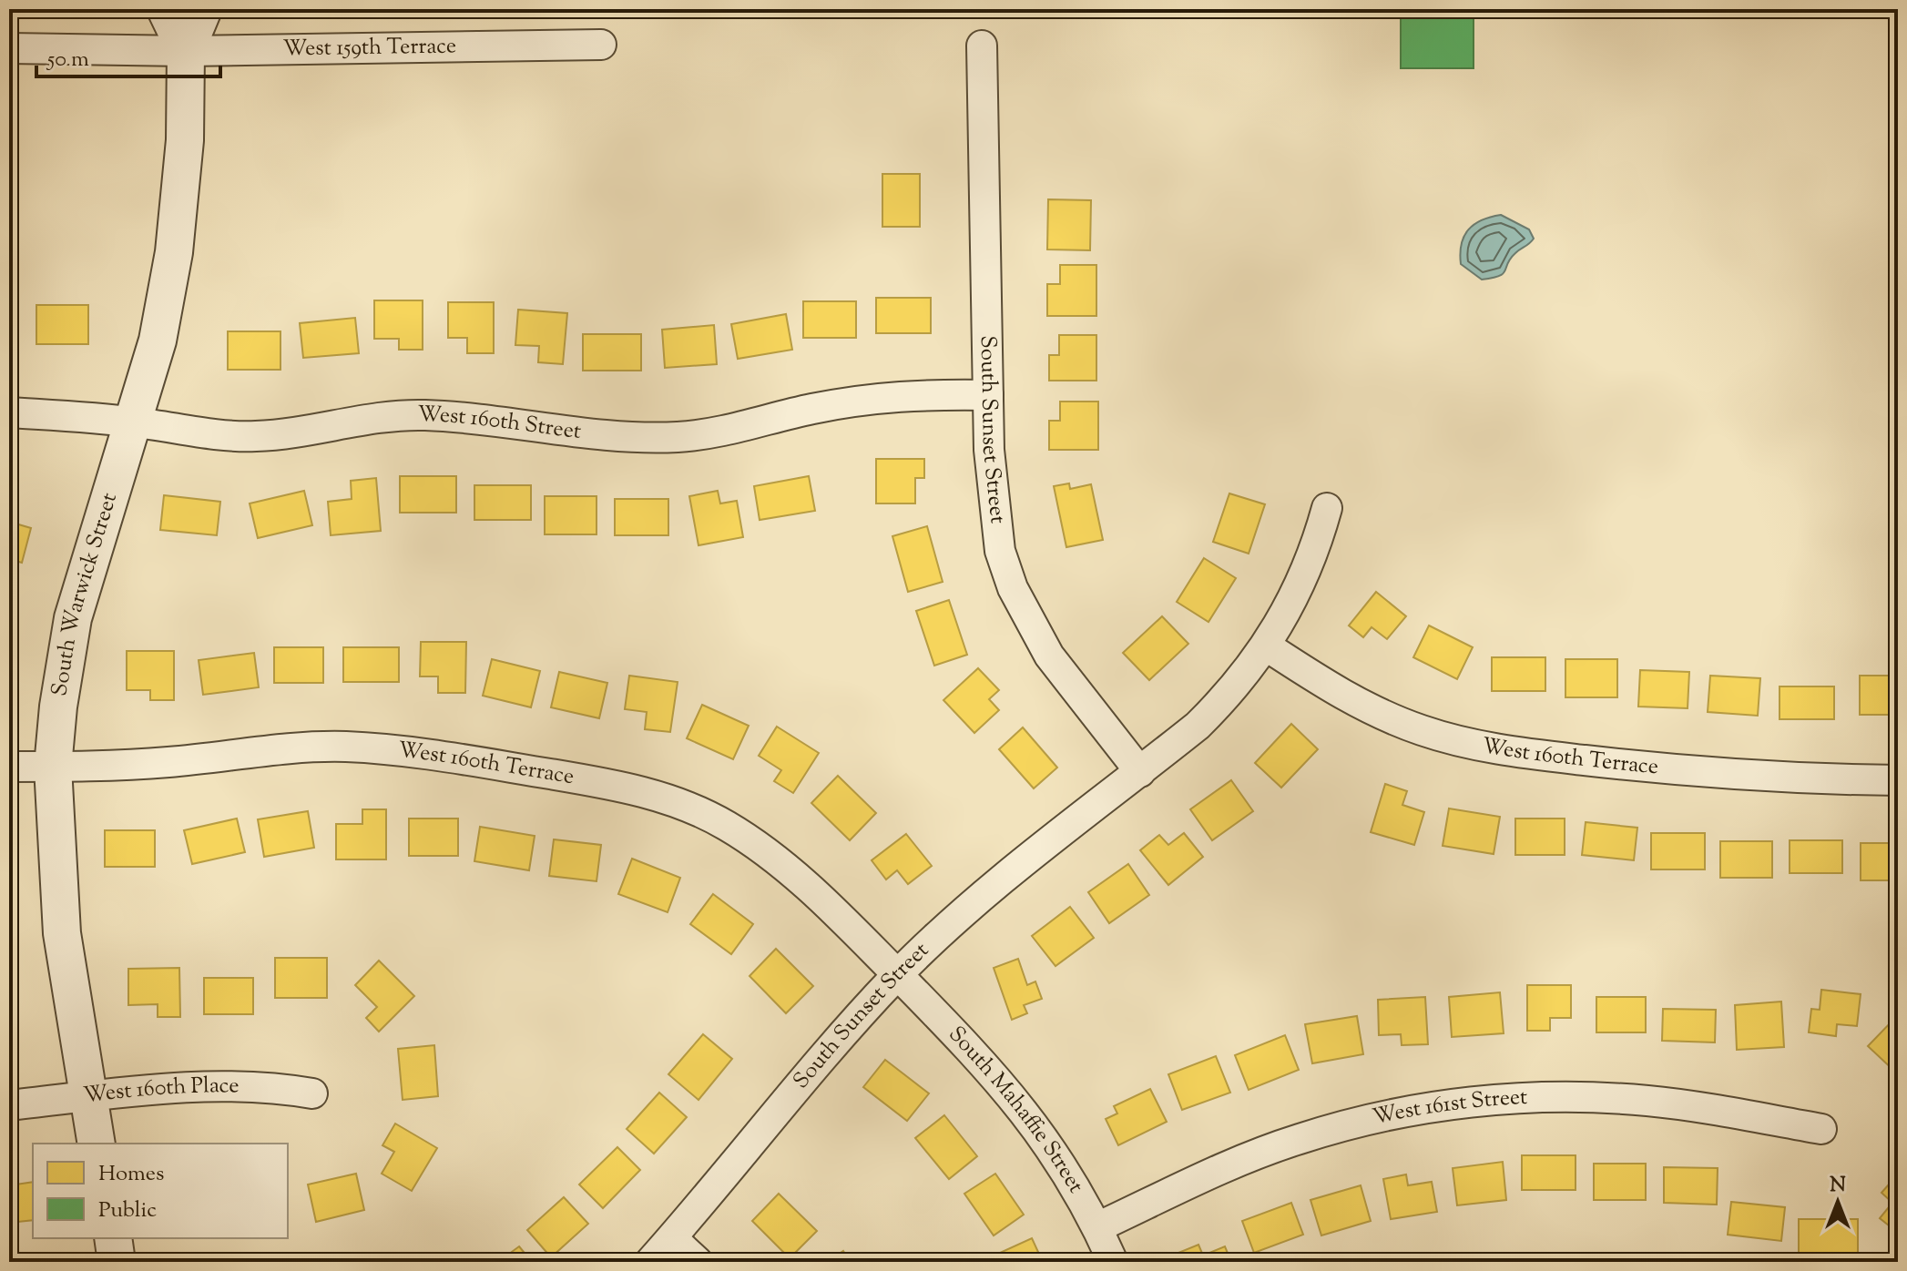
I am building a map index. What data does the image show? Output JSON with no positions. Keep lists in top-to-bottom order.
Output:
{
  "streets": {
    "street": [
      "West 159th Terrace",
      "West 160th Street",
      "South Sunset Street",
      "South Warwick Street",
      "West 160th Terrace",
      "West 160th Place",
      "West 161st Street",
      "South Mahaffie Street"
    ]
  },
  "crossings": [
    ["West 159th Terrace", "South Warwick Street"],
    ["West 160th Street", "South Sunset Street"],
    ["West 160th Street", "South Warwick Street"],
    ["South Sunset Street", "West 160th Terrace"],
    ["South Sunset Street", "South Mahaffie Street"],
    ["South Warwick Street", "West 160th Terrace"],
    ["South Warwick Street", "West 160th Place"],
    ["West 160th Terrace", "South Mahaffie Street"],
    ["West 161st Street", "South Mahaffie Street"]
  ],
  "legend": ["Homes", "Public"],
  "scale_bar": "50 m",
  "north": "top"
}
